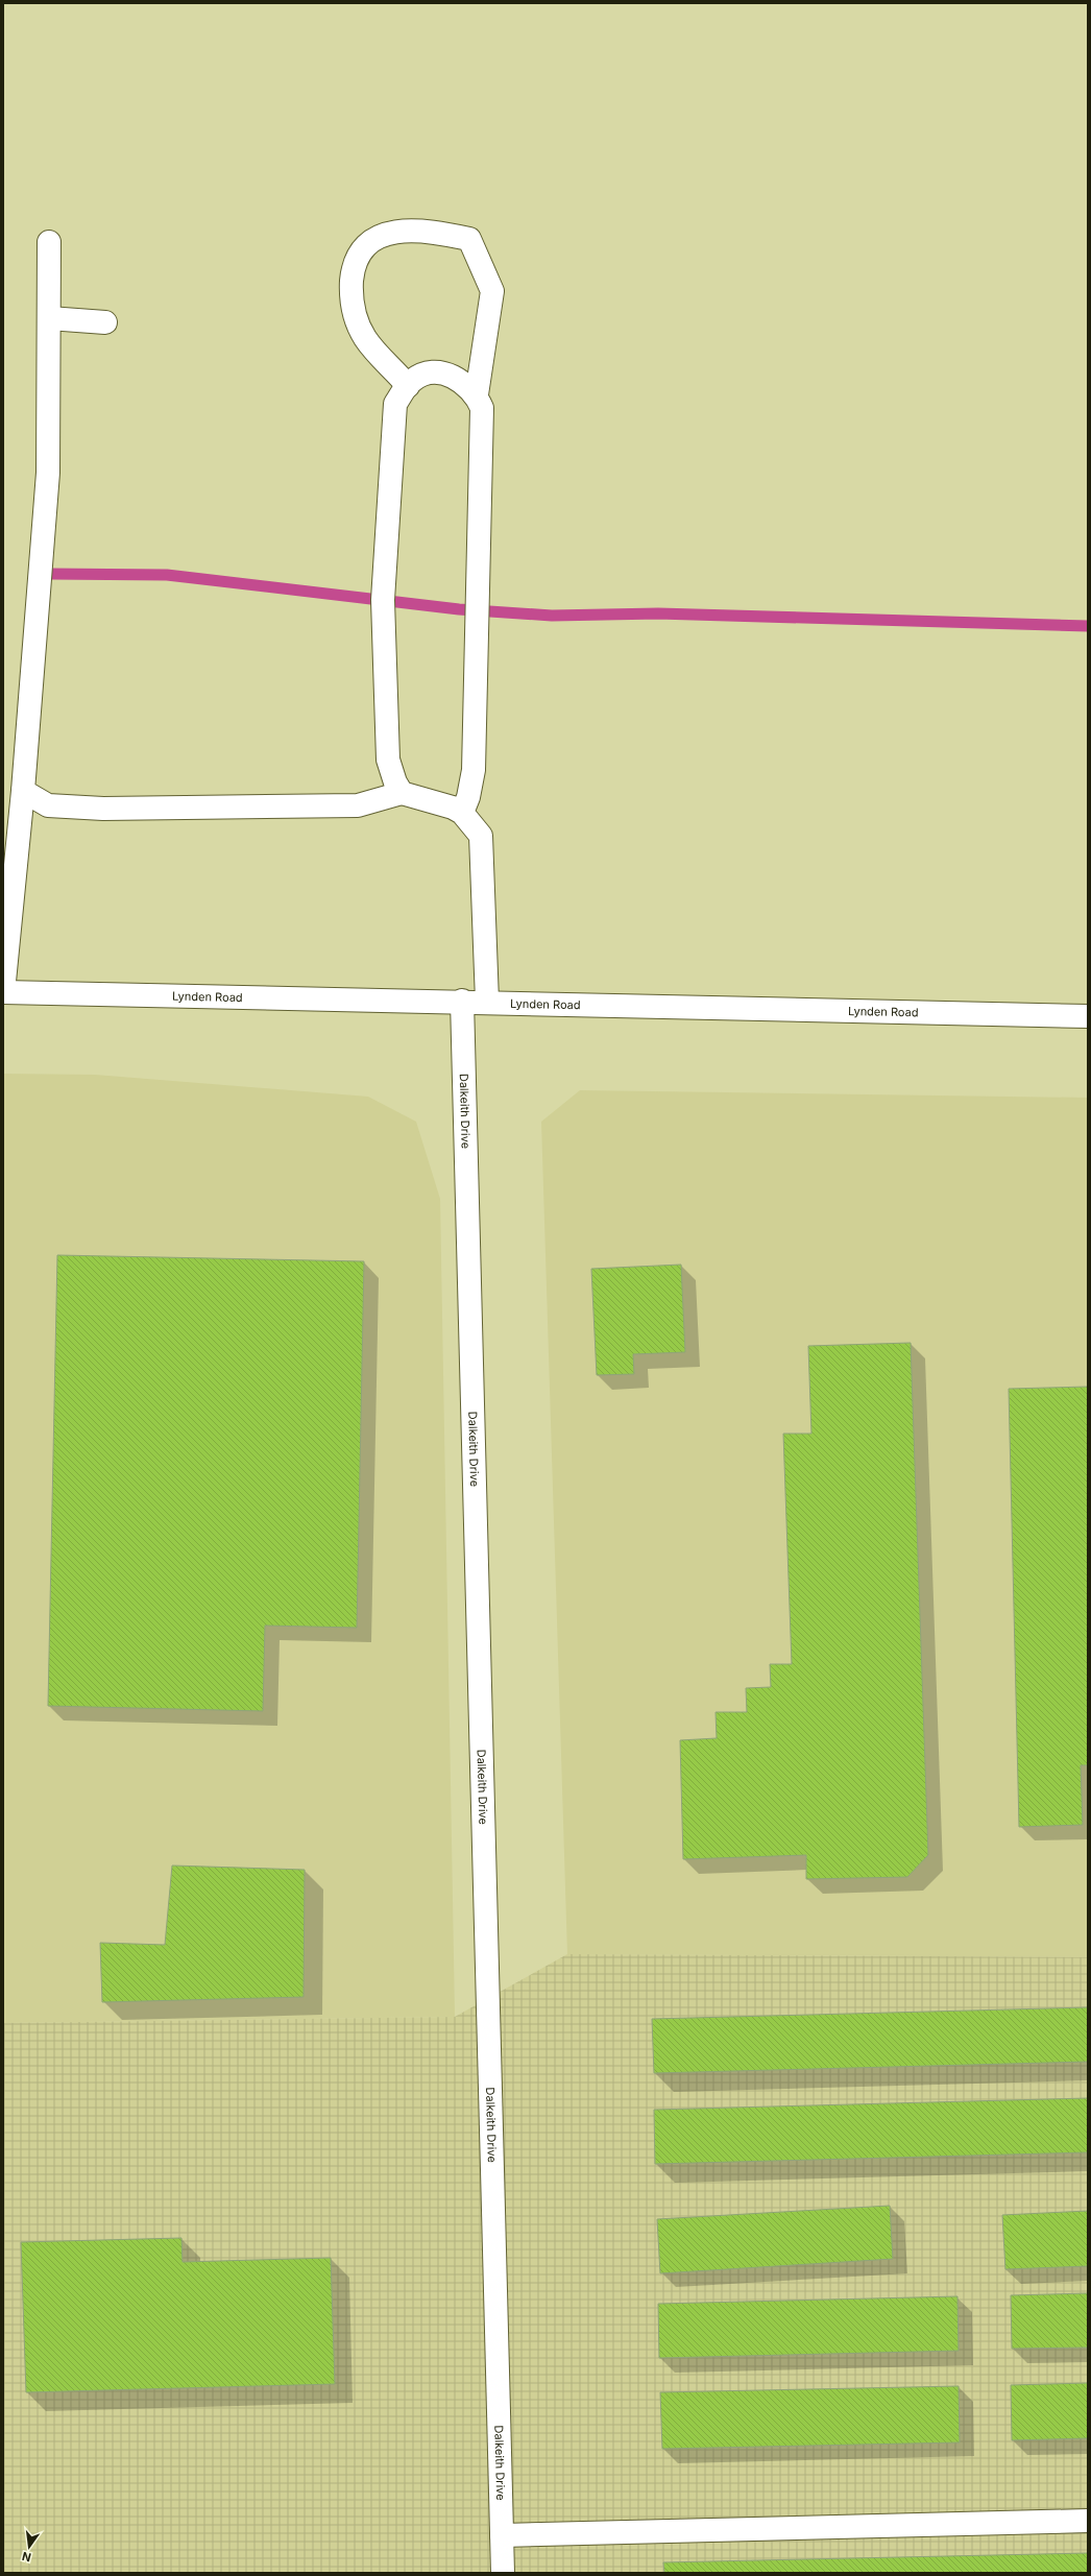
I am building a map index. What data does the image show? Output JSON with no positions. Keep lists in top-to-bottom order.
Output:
{
  "streets": {
    "street": ["Lynden Road", "Dalkeith Drive"]
  },
  "crossings": [
    ["Lynden Road", "Dalkeith Drive"]
  ],
  "north": "bottom"
}
